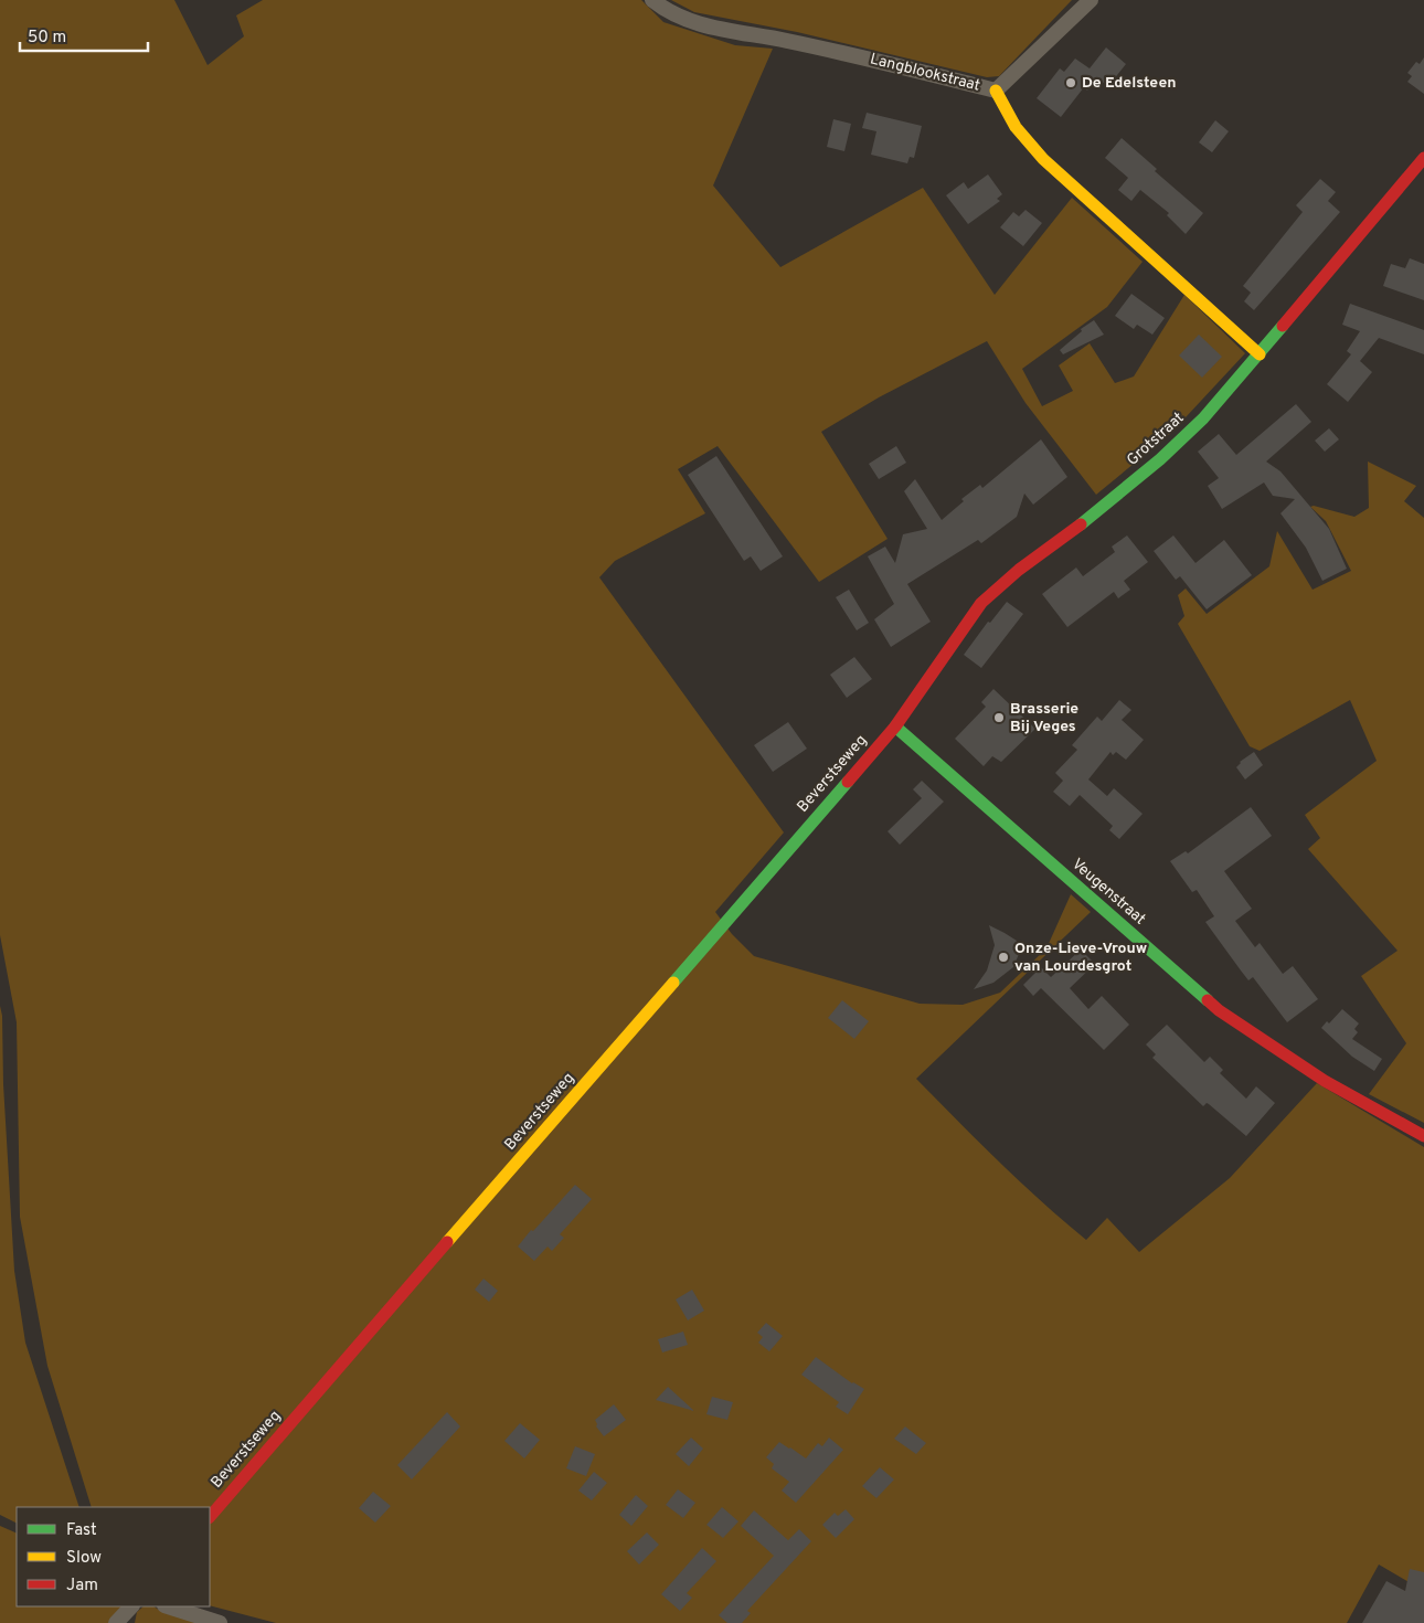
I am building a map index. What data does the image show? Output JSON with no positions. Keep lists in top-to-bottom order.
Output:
{
  "streets": {
    "street": [
      "Langblookstraat",
      "Grotstraat",
      "Beverstseweg",
      "Veugenstraat"
    ]
  },
  "crossings": [
    ["Langblookstraat", "Grotstraat"],
    ["Grotstraat", "Beverstseweg"],
    ["Grotstraat", "Veugenstraat"],
    ["Beverstseweg", "Veugenstraat"]
  ],
  "places": ["De Edelsteen", "Brasserie Bij Veges", "Onze-Lieve-Vrouw van Lourdesgrot"],
  "legend": ["Fast", "Slow", "Jam"],
  "scale_bar": "50 m"
}
